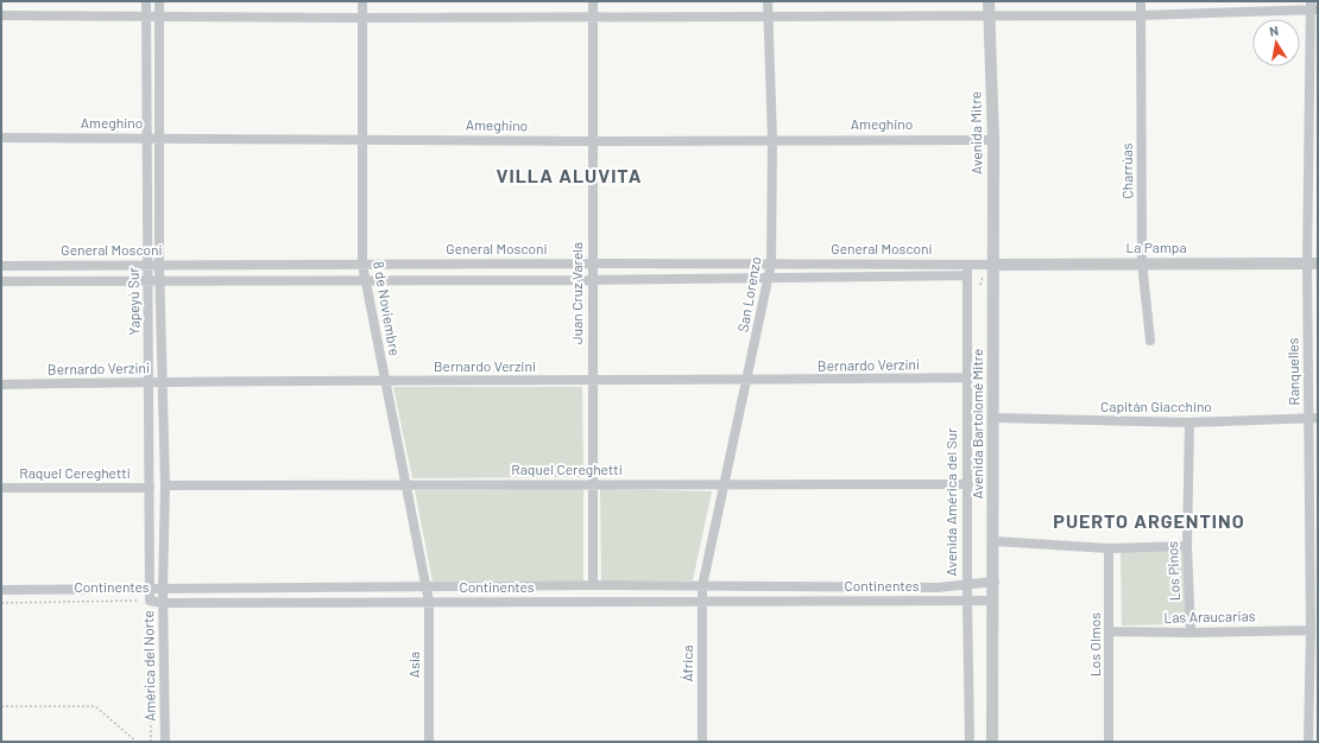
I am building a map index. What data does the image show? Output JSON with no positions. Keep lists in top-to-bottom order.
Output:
{
  "streets": {
    "street": [
      "Ameghino",
      "Avenida Mitre",
      "Charrúas",
      "La Pampa",
      "General Mosconi",
      "Juan Cruz Varela",
      "San Lorenzo",
      "Yapeyú Sur",
      "8 de Noviembre",
      "Bernardo Verzini",
      "Ranquelles",
      "Capitán Giacchino",
      "Avenida Bartolomé Mitre",
      "Raquel Cereghetti",
      "Avenida América del Sur",
      "Los Pinos",
      "Continentes",
      "Las Araucarias",
      "Los Olmos",
      "África",
      "Asia",
      "América del Norte"
    ]
  },
  "crossings": [
    ["Ameghino", "Avenida Mitre"],
    ["Ameghino", "Juan Cruz Varela"],
    ["Ameghino", "San Lorenzo"],
    ["Ameghino", "Yapeyú Sur"],
    ["Ameghino", "8 de Noviembre"],
    ["Avenida Mitre", "La Pampa"],
    ["Avenida Mitre", "General Mosconi"],
    ["Avenida Mitre", "Avenida Bartolomé Mitre"],
    ["Charrúas", "La Pampa"],
    ["La Pampa", "General Mosconi"],
    ["La Pampa", "Ranquelles"],
    ["La Pampa", "Avenida Bartolomé Mitre"],
    ["General Mosconi", "Juan Cruz Varela"],
    ["General Mosconi", "San Lorenzo"],
    ["General Mosconi", "Yapeyú Sur"],
    ["General Mosconi", "8 de Noviembre"],
    ["General Mosconi", "Avenida Bartolomé Mitre"],
    ["General Mosconi", "Avenida América del Sur"],
    ["Juan Cruz Varela", "Bernardo Verzini"],
    ["Juan Cruz Varela", "Raquel Cereghetti"],
    ["Juan Cruz Varela", "Continentes"],
    ["San Lorenzo", "Bernardo Verzini"],
    ["San Lorenzo", "Raquel Cereghetti"],
    ["San Lorenzo", "Continentes"],
    ["San Lorenzo", "África"],
    ["Yapeyú Sur", "Bernardo Verzini"],
    ["Yapeyú Sur", "Raquel Cereghetti"],
    ["Yapeyú Sur", "Continentes"],
    ["Yapeyú Sur", "América del Norte"],
    ["8 de Noviembre", "Bernardo Verzini"],
    ["8 de Noviembre", "Raquel Cereghetti"],
    ["8 de Noviembre", "Continentes"],
    ["8 de Noviembre", "Asia"],
    ["Bernardo Verzini", "Avenida América del Sur"],
    ["Ranquelles", "Capitán Giacchino"],
    ["Ranquelles", "Las Araucarias"],
    ["Capitán Giacchino", "Avenida Bartolomé Mitre"],
    ["Capitán Giacchino", "Los Pinos"],
    ["Avenida Bartolomé Mitre", "Continentes"],
    ["Raquel Cereghetti", "Avenida América del Sur"],
    ["Avenida América del Sur", "Continentes"],
    ["Los Pinos", "Las Araucarias"],
    ["Continentes", "África"],
    ["Continentes", "Asia"],
    ["Continentes", "América del Norte"],
    ["Las Araucarias", "Los Olmos"]
  ],
  "districts": ["VILLA ALUVITA", "PUERTO ARGENTINO"],
  "north": "top"
}
